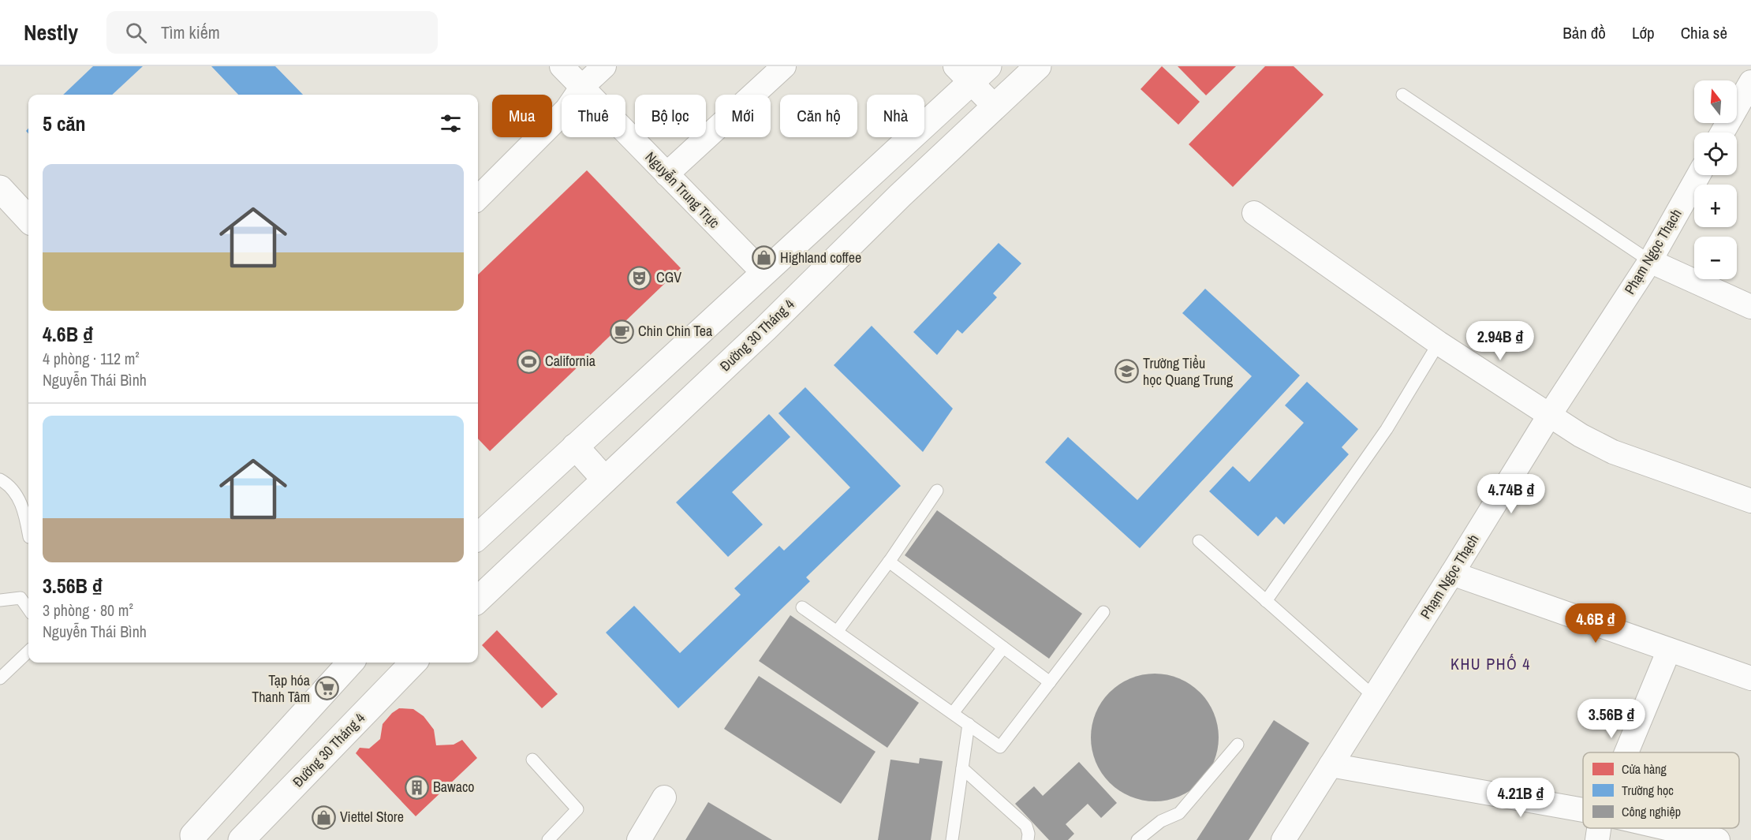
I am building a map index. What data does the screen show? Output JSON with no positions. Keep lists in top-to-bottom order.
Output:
{
  "streets": {
    "main road": ["Đường 30 Tháng 4"],
    "street": ["Nguyễn Trung Trực", "Phạm Ngọc Thạch"]
  },
  "districts": ["KHU PHỐ 4"],
  "places": {
    "shop": ["Highland coffee", "Viettel Store"],
    "theatre": ["CGV"],
    "cafe": ["Chin Chin Tea"],
    "sports": ["California"],
    "school or university": ["Trường Tiểu học Quang Trung"],
    "supermarket": ["Tạp hóa Thanh Tâm"],
    "building": ["Bawaco"]
  },
  "legend": ["Cửa hàng", "Trường học", "Công nghiệp"],
  "north": "top",
  "page": {
    "header": "Nestly",
    "search": "Tìm kiếm",
    "nav": ["Bản đồ", "Lớp", "Chia sẻ"],
    "map_buttons": ["+", "−"],
    "chip": [
      "Mua",
      "Thuê",
      "Bộ lọc",
      "Mới",
      "Căn hộ",
      "Nhà"
    ],
    "heading": "5 căn",
    "list": [
      {
        "name": "4.6B ₫",
        "note": "4 phòng · 112 m² · Nguyễn Thái Bình"
      },
      {
        "name": "3.56B ₫",
        "note": "3 phòng · 80 m² · Nguyễn Thái Bình"
      }
    ],
    "price": [
      "2.94B ₫",
      "4.74B ₫",
      "4.6B ₫",
      "3.56B ₫",
      "4.21B ₫"
    ]
  }
}
